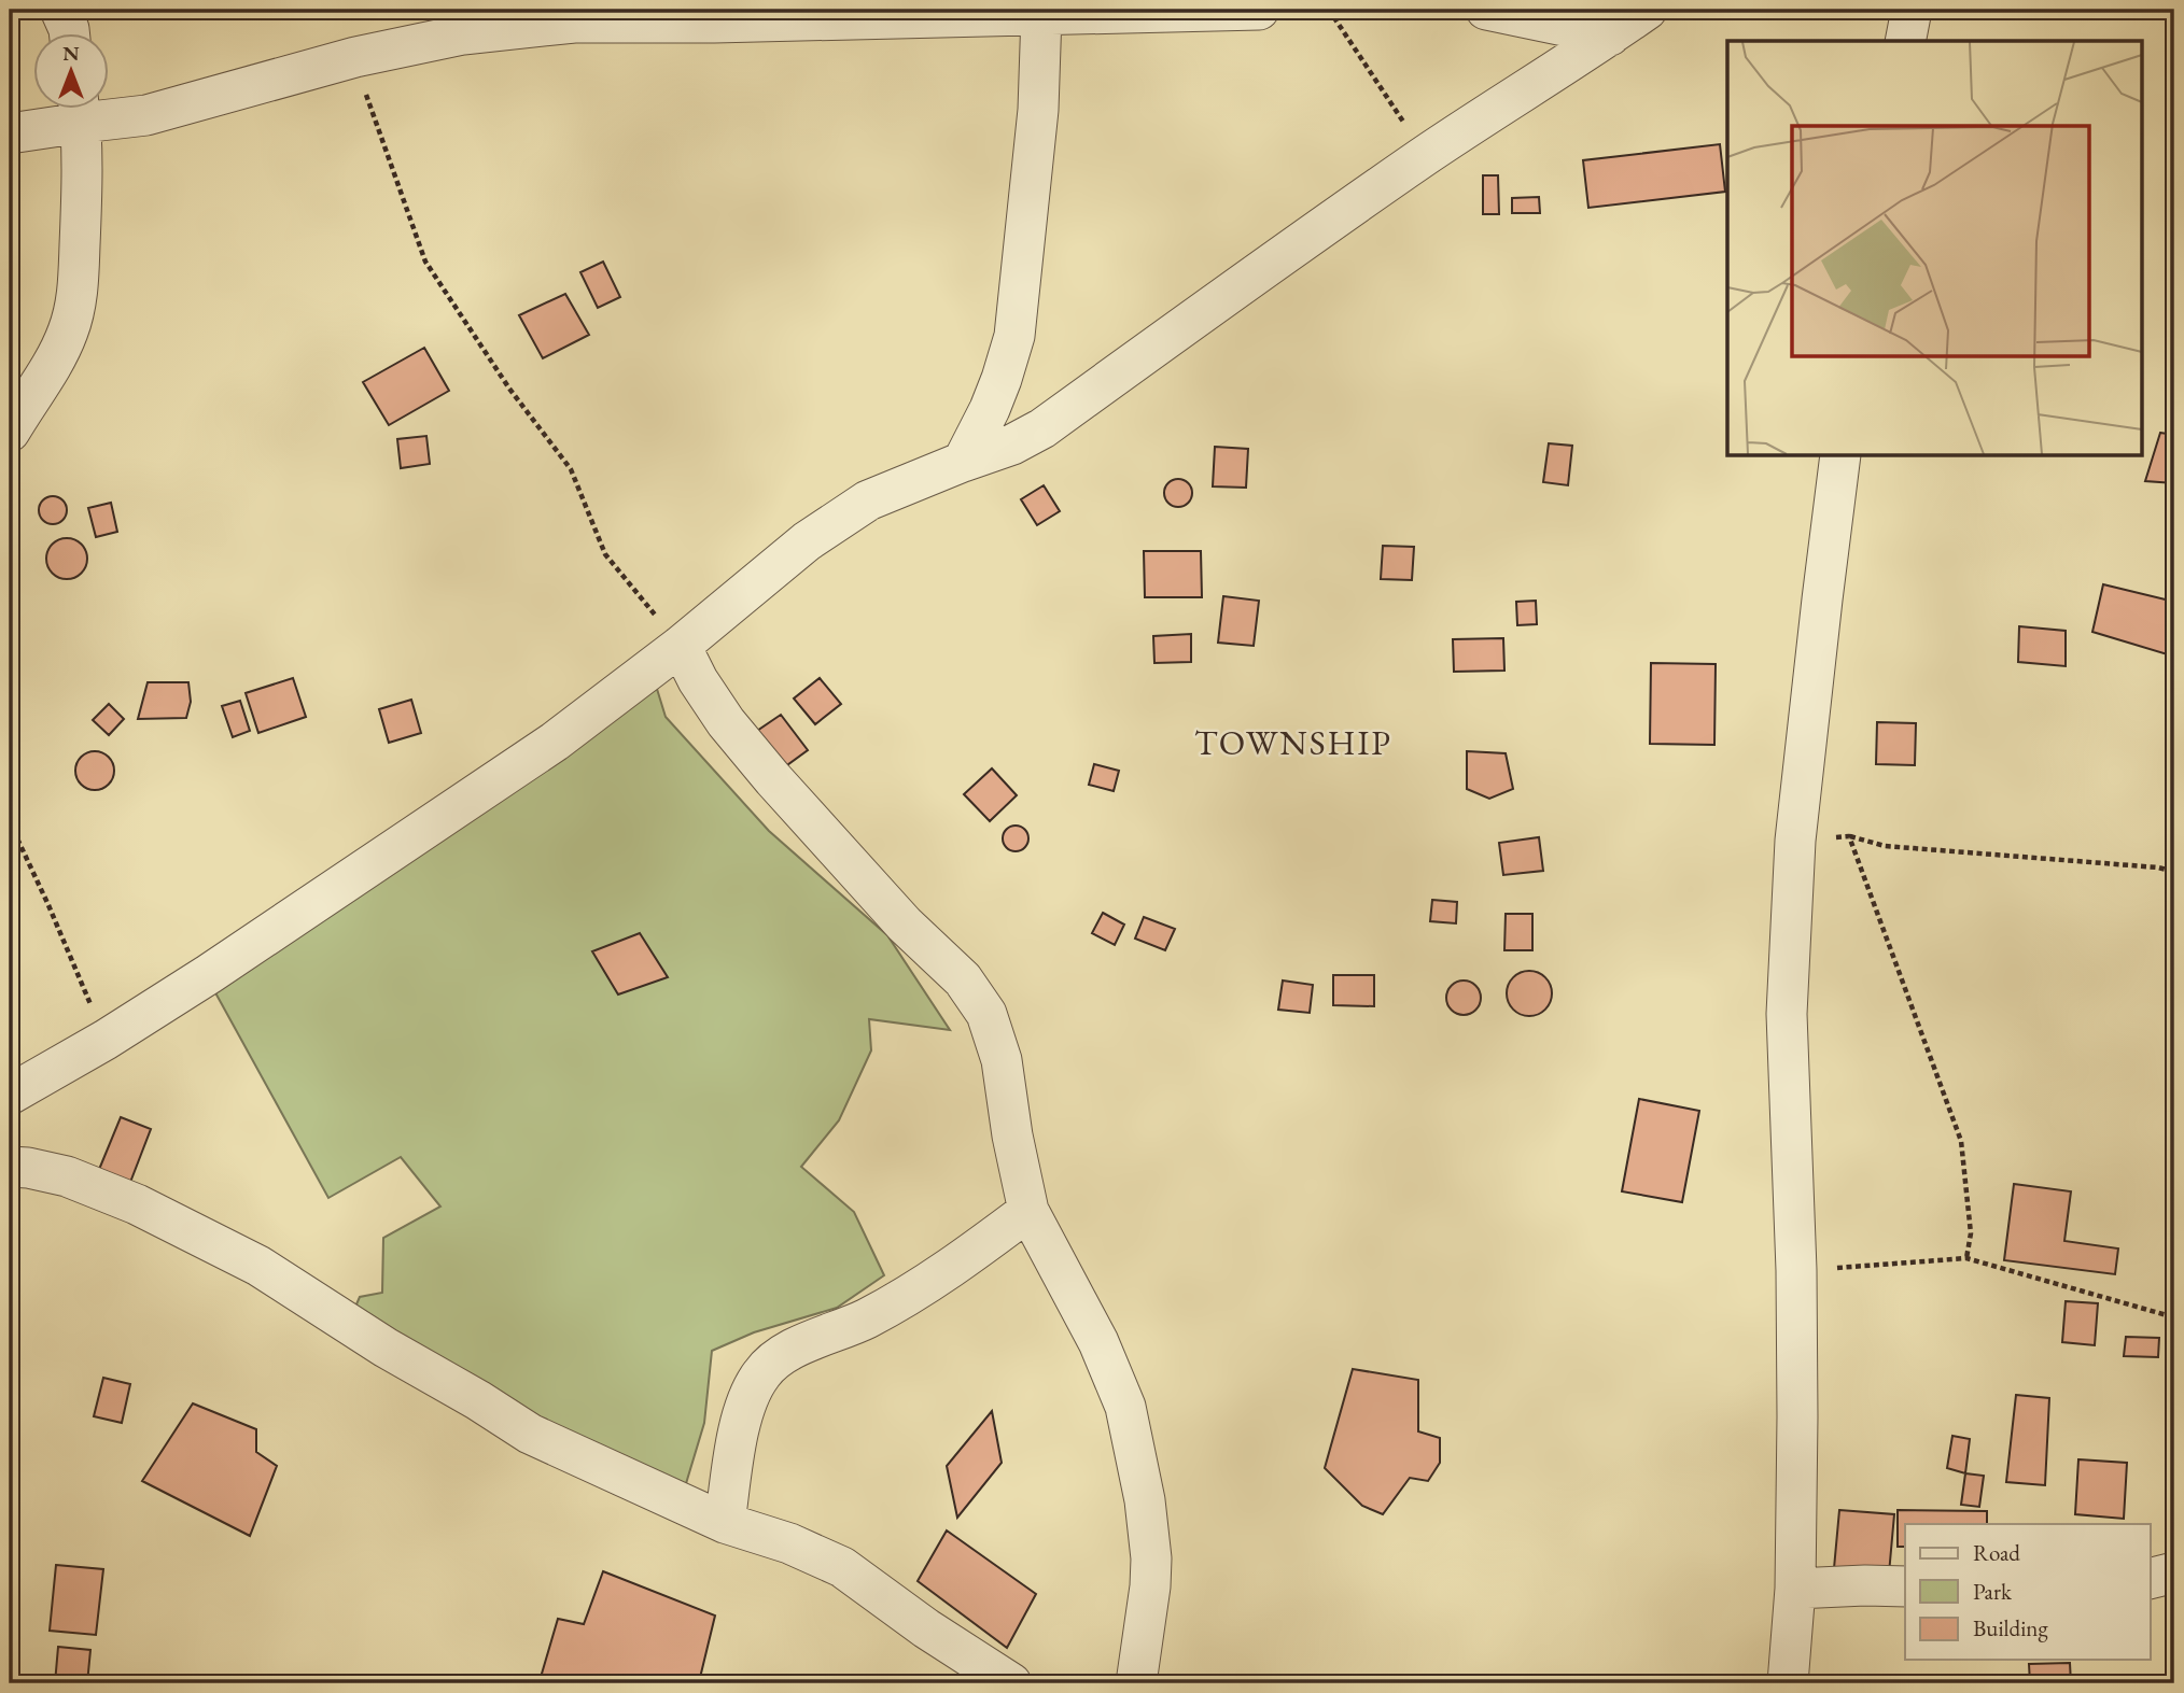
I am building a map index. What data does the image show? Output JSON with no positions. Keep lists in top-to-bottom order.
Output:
{
  "districts": ["TOWNSHIP"],
  "legend": ["Road", "Park", "Building"],
  "north": "top"
}
